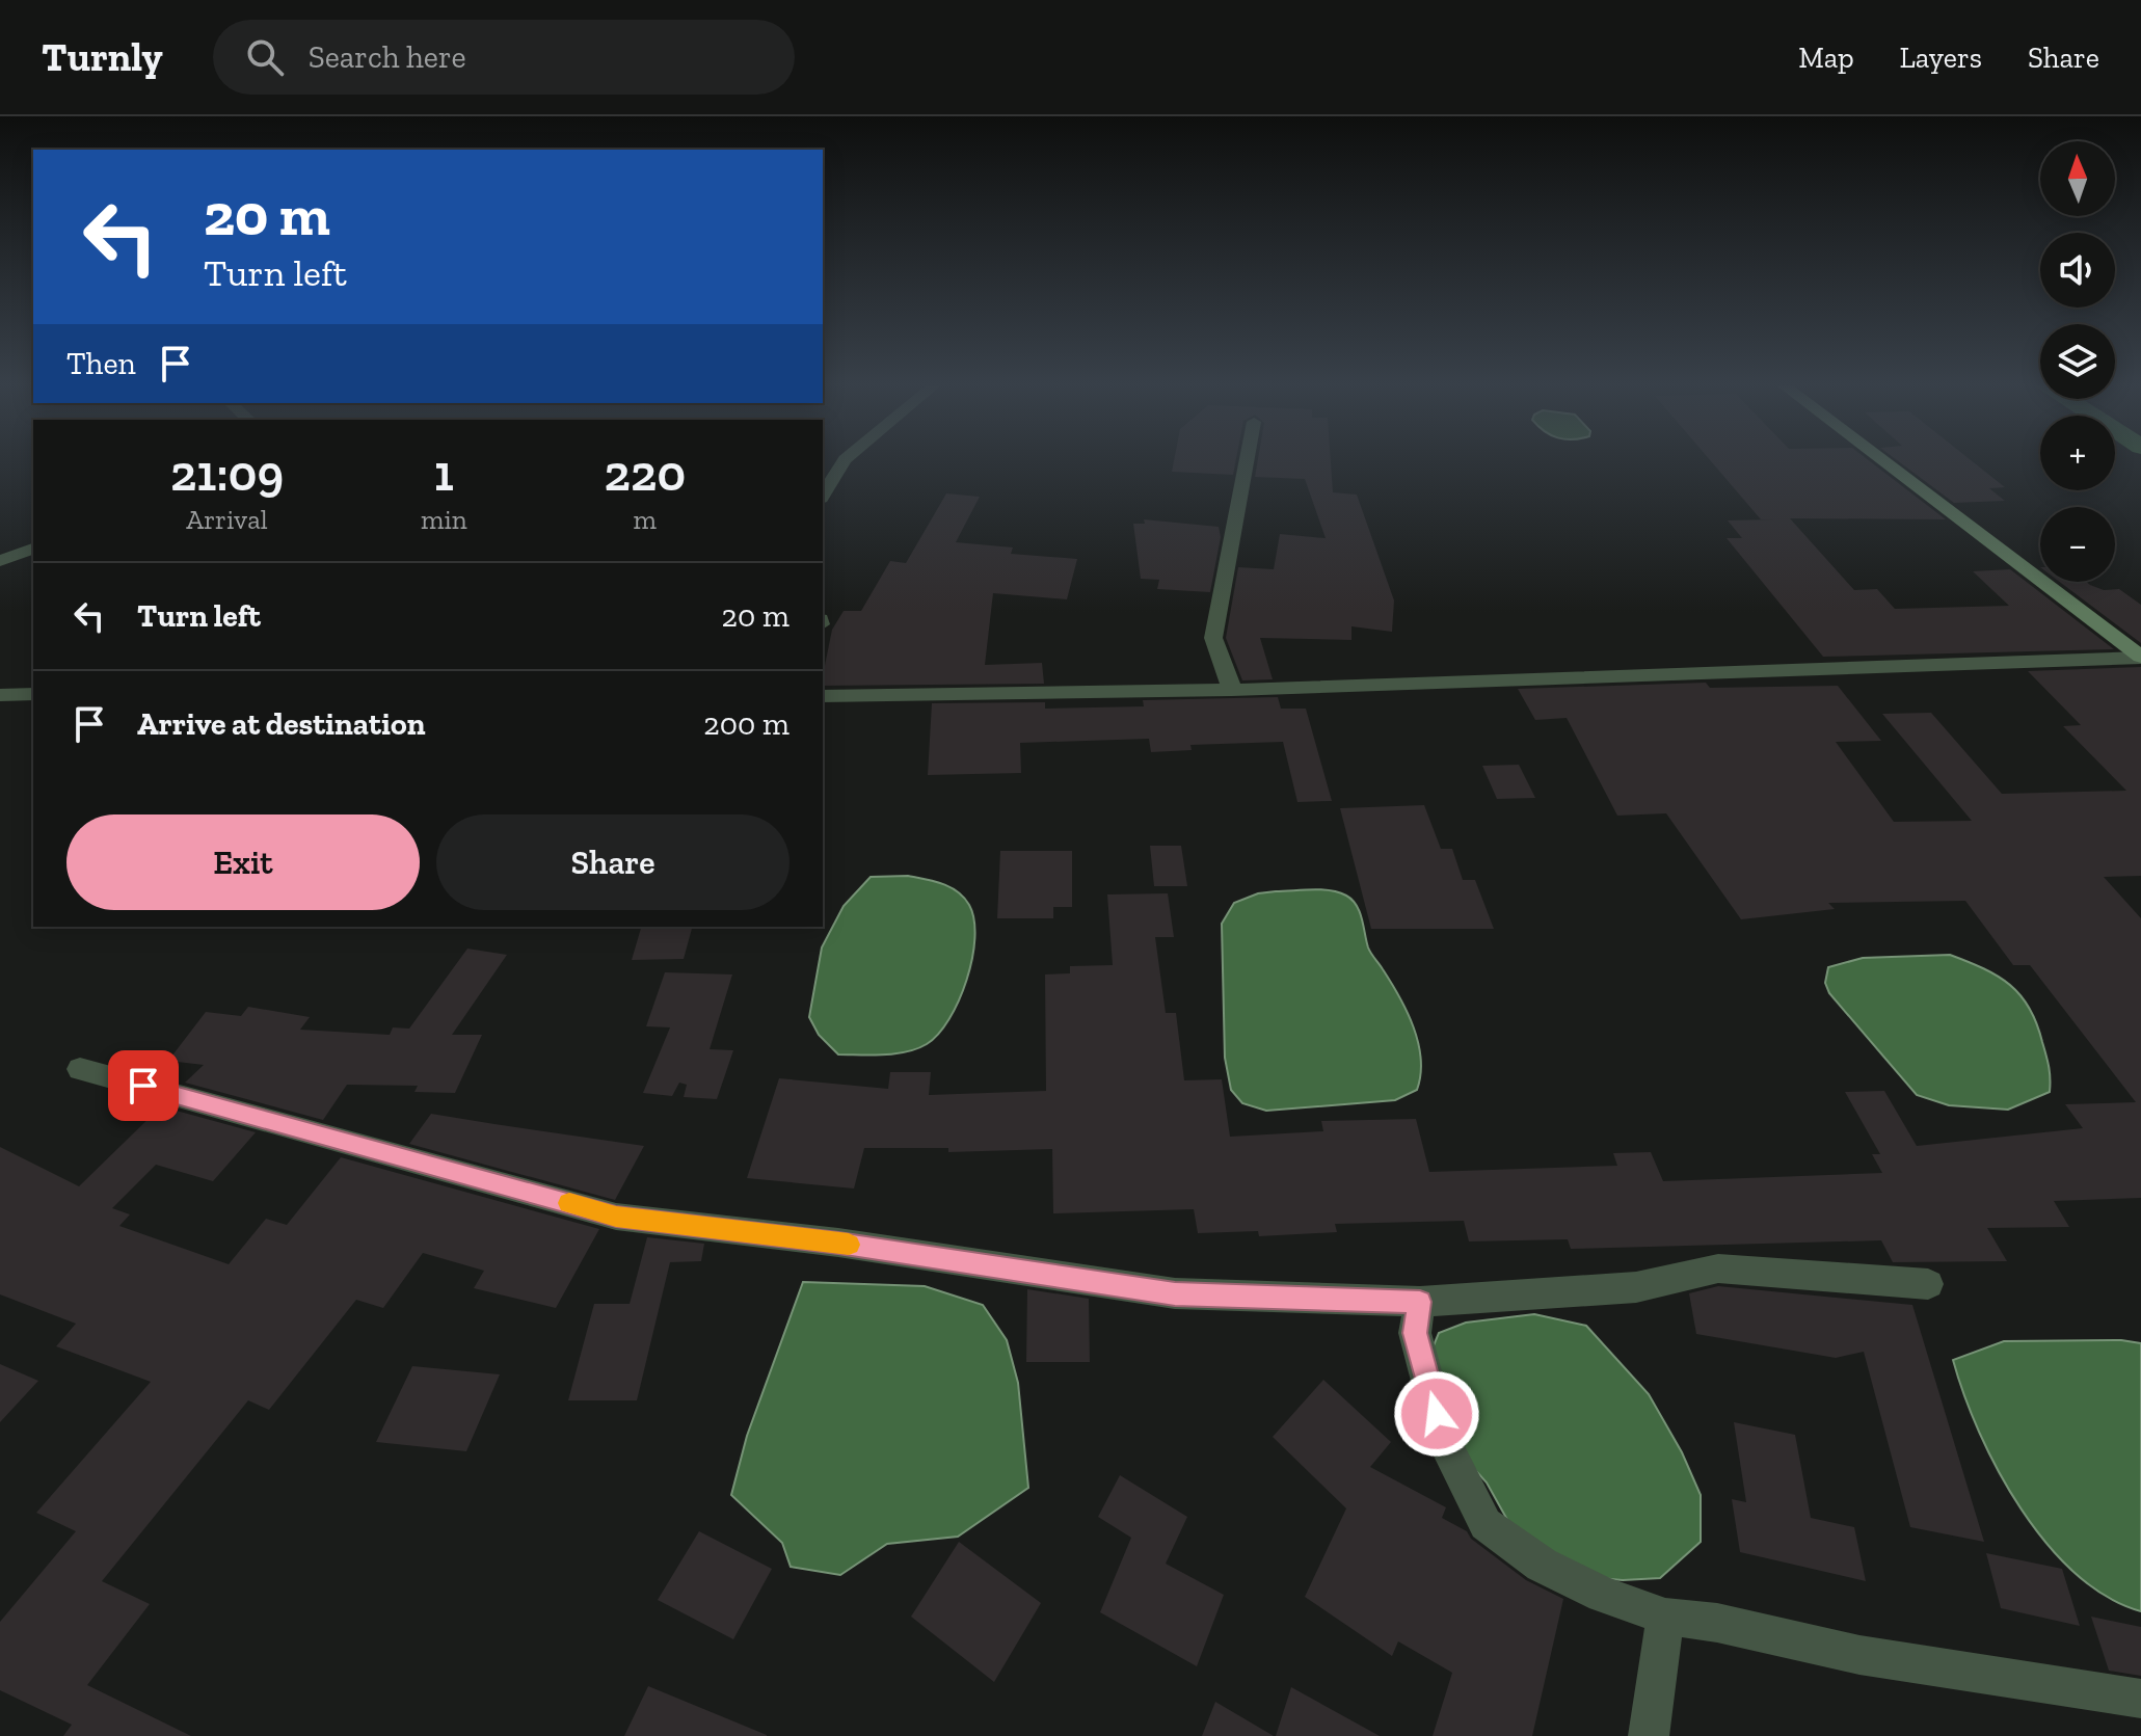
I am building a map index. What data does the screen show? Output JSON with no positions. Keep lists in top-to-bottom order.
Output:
{
  "north": "top",
  "page": {
    "header": "Turnly",
    "search": "Search here",
    "nav": ["Map", "Layers", "Share"],
    "map_buttons": ["+", "−"],
    "turn": ["20 m", "Turn left"],
    "then": "Then",
    "eta": [
      "21:09",
      "Arrival",
      "1",
      "min",
      "220",
      "m"
    ],
    "list": [
      {
        "name": "Turn left",
        "value": "20 m"
      },
      {
        "name": "Arrive at destination",
        "value": "200 m"
      }
    ],
    "buttons": ["Exit", "Share"]
  }
}
